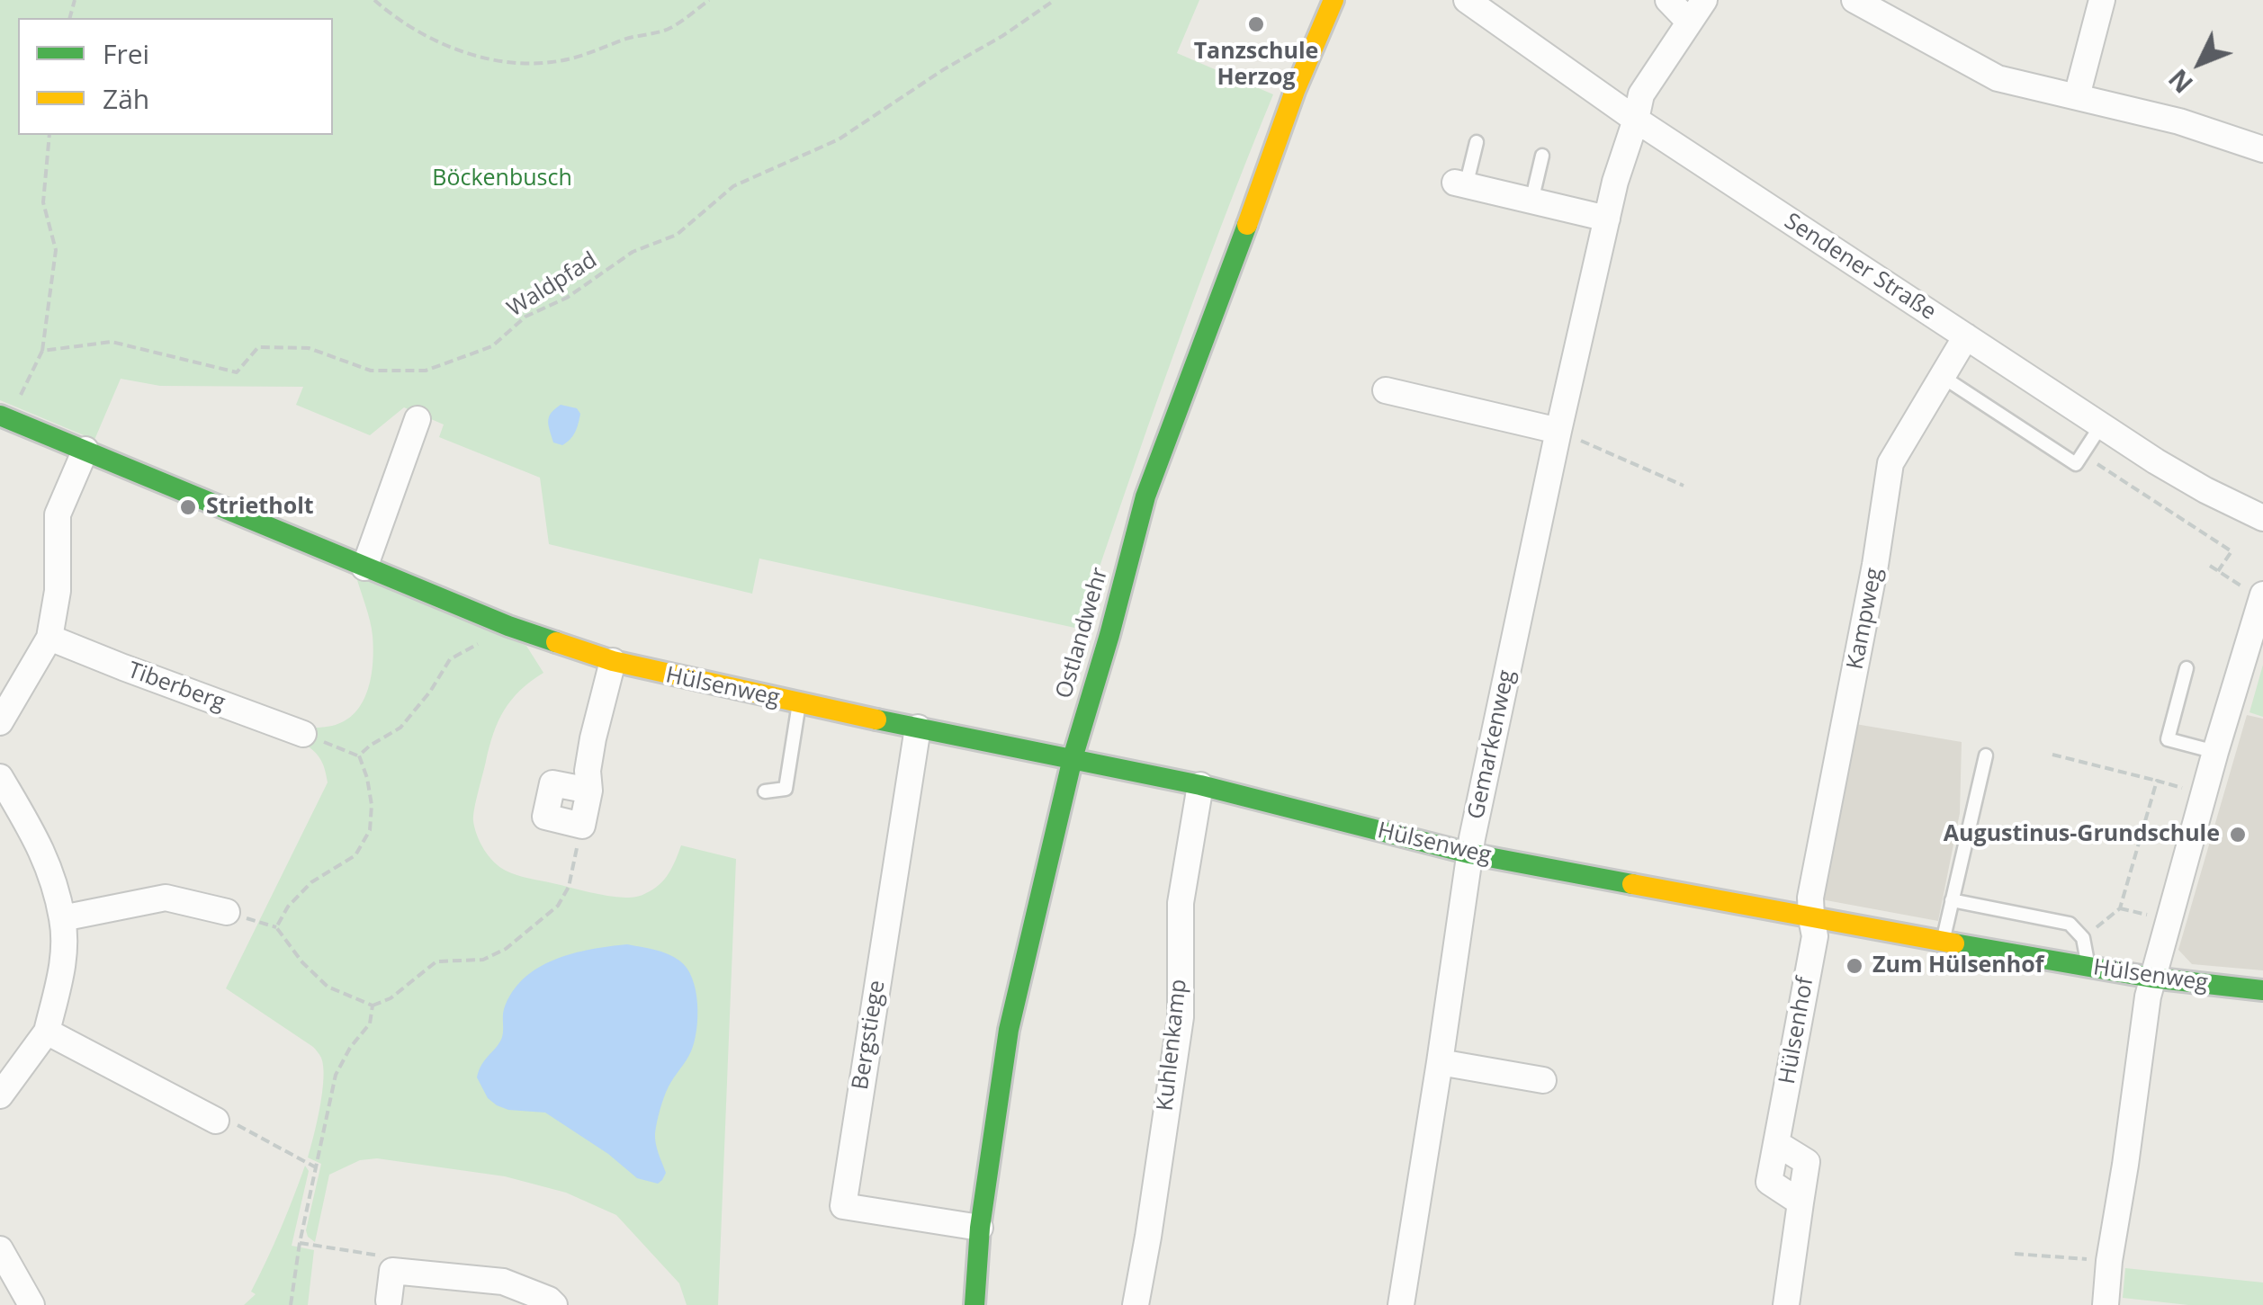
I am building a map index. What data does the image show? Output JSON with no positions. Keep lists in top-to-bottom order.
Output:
{
  "streets": {
    "street": [
      "Sendener Straße",
      "Kampweg",
      "Ostlandwehr",
      "Tiberberg",
      "Hülsenweg",
      "Gemarkenweg",
      "Hülsenhof",
      "Bergstiege",
      "Kuhlenkamp"
    ],
    "path": ["Waldpfad"]
  },
  "crossings": [
    ["Sendener Straße", "Kampweg"],
    ["Sendener Straße", "Gemarkenweg"],
    ["Kampweg", "Hülsenweg"],
    ["Kampweg", "Hülsenhof"],
    ["Ostlandwehr", "Hülsenweg"],
    ["Ostlandwehr", "Bergstiege"],
    ["Hülsenweg", "Gemarkenweg"],
    ["Hülsenweg", "Hülsenhof"],
    ["Hülsenweg", "Bergstiege"],
    ["Hülsenweg", "Kuhlenkamp"]
  ],
  "parks": ["Böckenbusch"],
  "places": [
    "Tanzschule Herzog",
    "Strietholt",
    "Augustinus-Grundschule",
    "Zum Hülsenhof"
  ],
  "legend": ["Frei", "Zäh"],
  "north": "bottom left"
}
